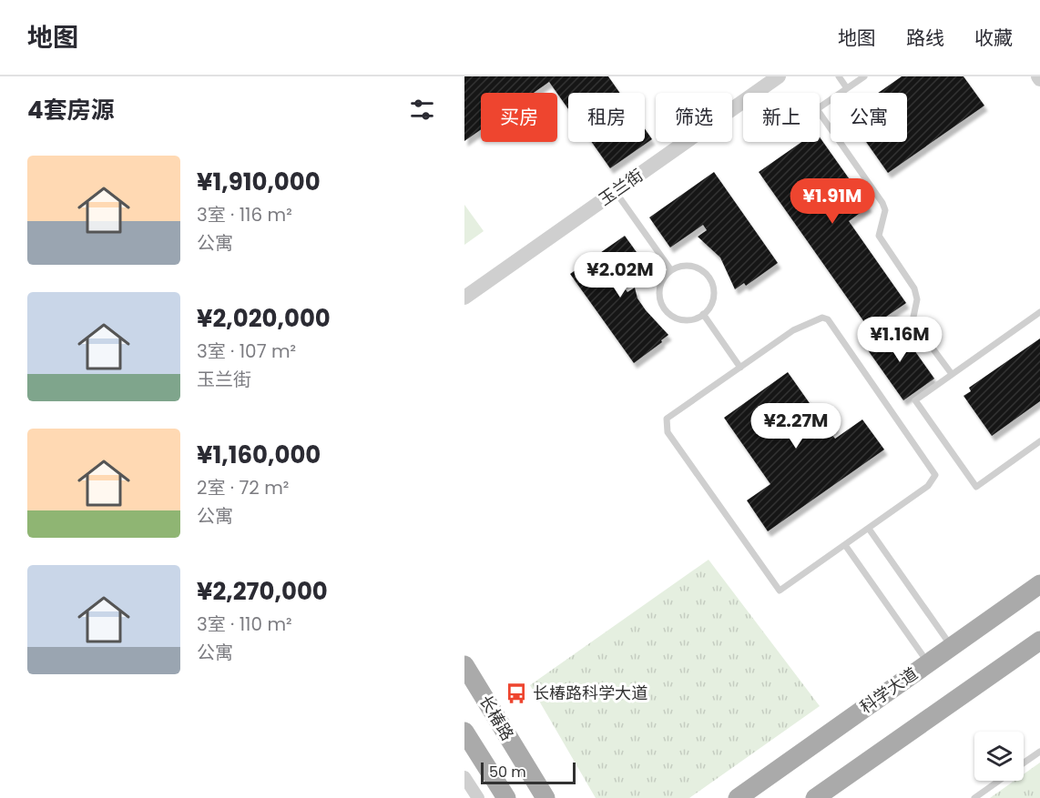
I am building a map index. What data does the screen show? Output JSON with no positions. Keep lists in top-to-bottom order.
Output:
{
  "streets": {
    "main road": ["科学大道", "长椿路"],
    "street": ["玉兰街"]
  },
  "places": {
    "bus stop": ["长椿路科学大道"]
  },
  "scale_bar": "50 m",
  "page": {
    "header": "地图",
    "nav": ["地图", "路线", "收藏"],
    "heading": "4套房源",
    "chip": [
      "买房",
      "租房",
      "筛选",
      "新上",
      "公寓"
    ],
    "list": [
      {
        "name": "¥1,910,000",
        "note": "3室 · 116 m² · 公寓"
      },
      {
        "name": "¥2,020,000",
        "note": "3室 · 107 m² · 玉兰街"
      },
      {
        "name": "¥1,160,000",
        "note": "2室 · 72 m² · 公寓"
      },
      {
        "name": "¥2,270,000",
        "note": "3室 · 110 m² · 公寓"
      }
    ],
    "price": [
      "¥1.91M",
      "¥2.02M",
      "¥1.16M",
      "¥2.27M"
    ],
    "scale": "50 m"
  }
}
